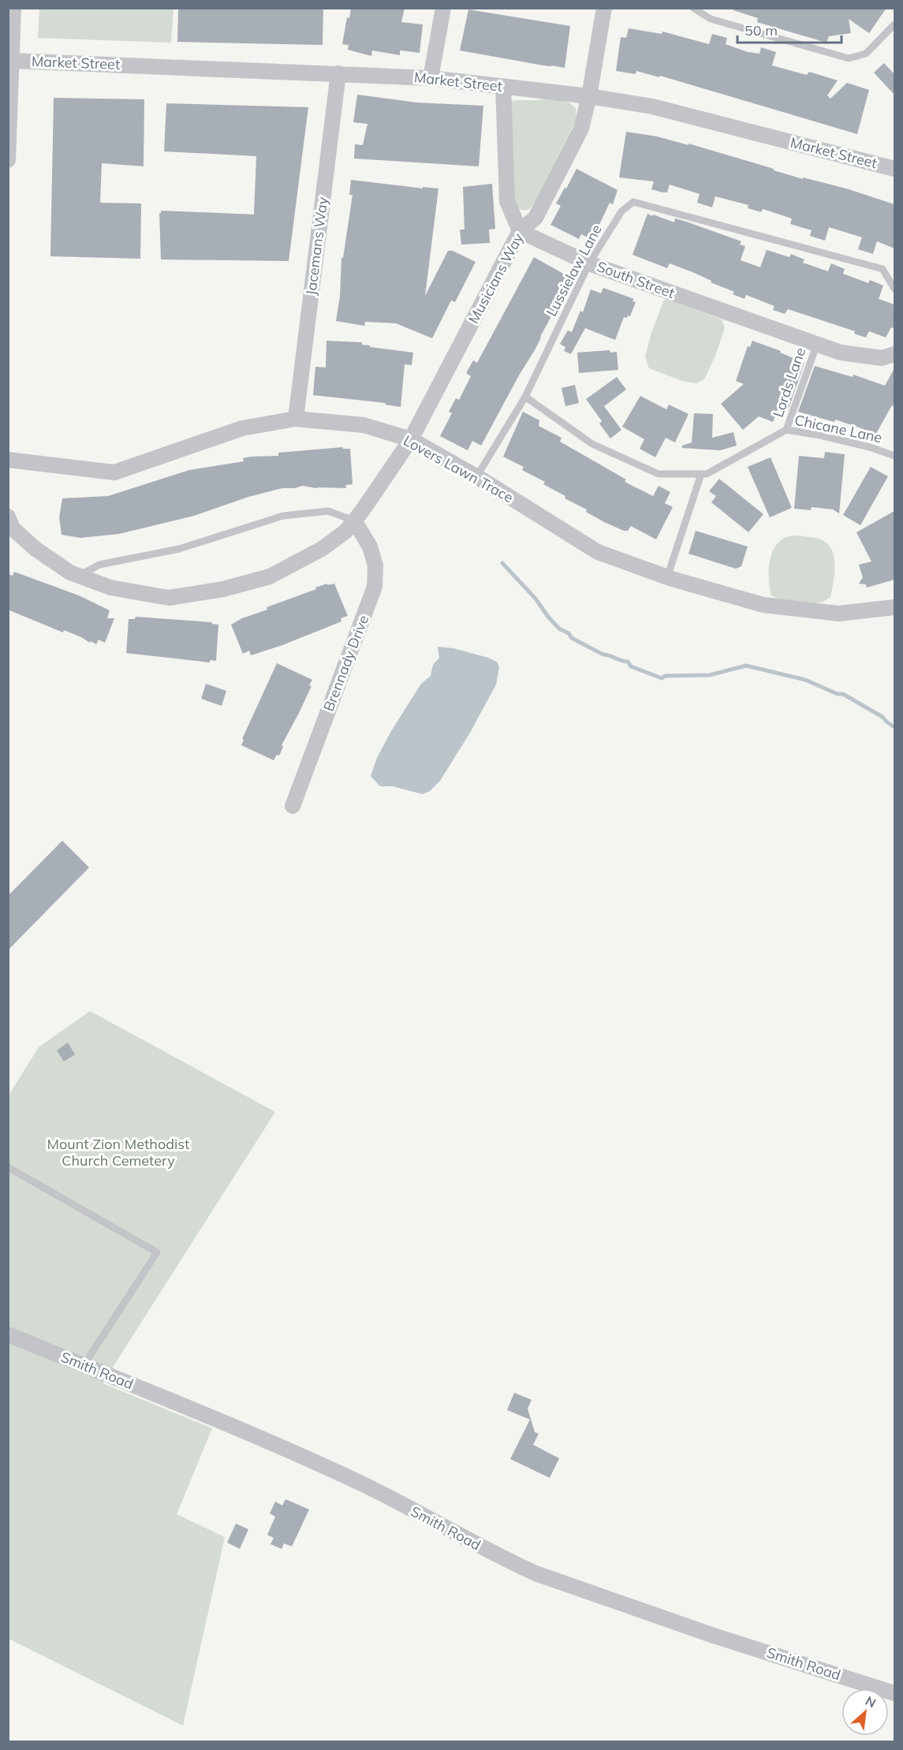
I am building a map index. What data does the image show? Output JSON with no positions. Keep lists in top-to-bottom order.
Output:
{
  "streets": {
    "street": [
      "Market Street",
      "Jacemans Way",
      "Musicians Way",
      "South Street",
      "Lovers Lawn Trace",
      "Brennady Drive",
      "Smith Road"
    ],
    "lane": ["Lussielaw Lane", "Lords Lane", "Chicane Lane"]
  },
  "crossings": [
    ["Market Street", "Jacemans Way"],
    ["Market Street", "Musicians Way"],
    ["Jacemans Way", "Lovers Lawn Trace"],
    ["Lussielaw Lane", "South Street"],
    ["Lussielaw Lane", "Chicane Lane"],
    ["Lussielaw Lane", "Lovers Lawn Trace"],
    ["Musicians Way", "South Street"],
    ["Musicians Way", "Lovers Lawn Trace"],
    ["Musicians Way", "Brennady Drive"],
    ["South Street", "Lords Lane"],
    ["Lords Lane", "Chicane Lane"]
  ],
  "parks": ["Mount Zion Methodist Church Cemetery"],
  "scale_bar": "50 m",
  "north": "top right"
}
